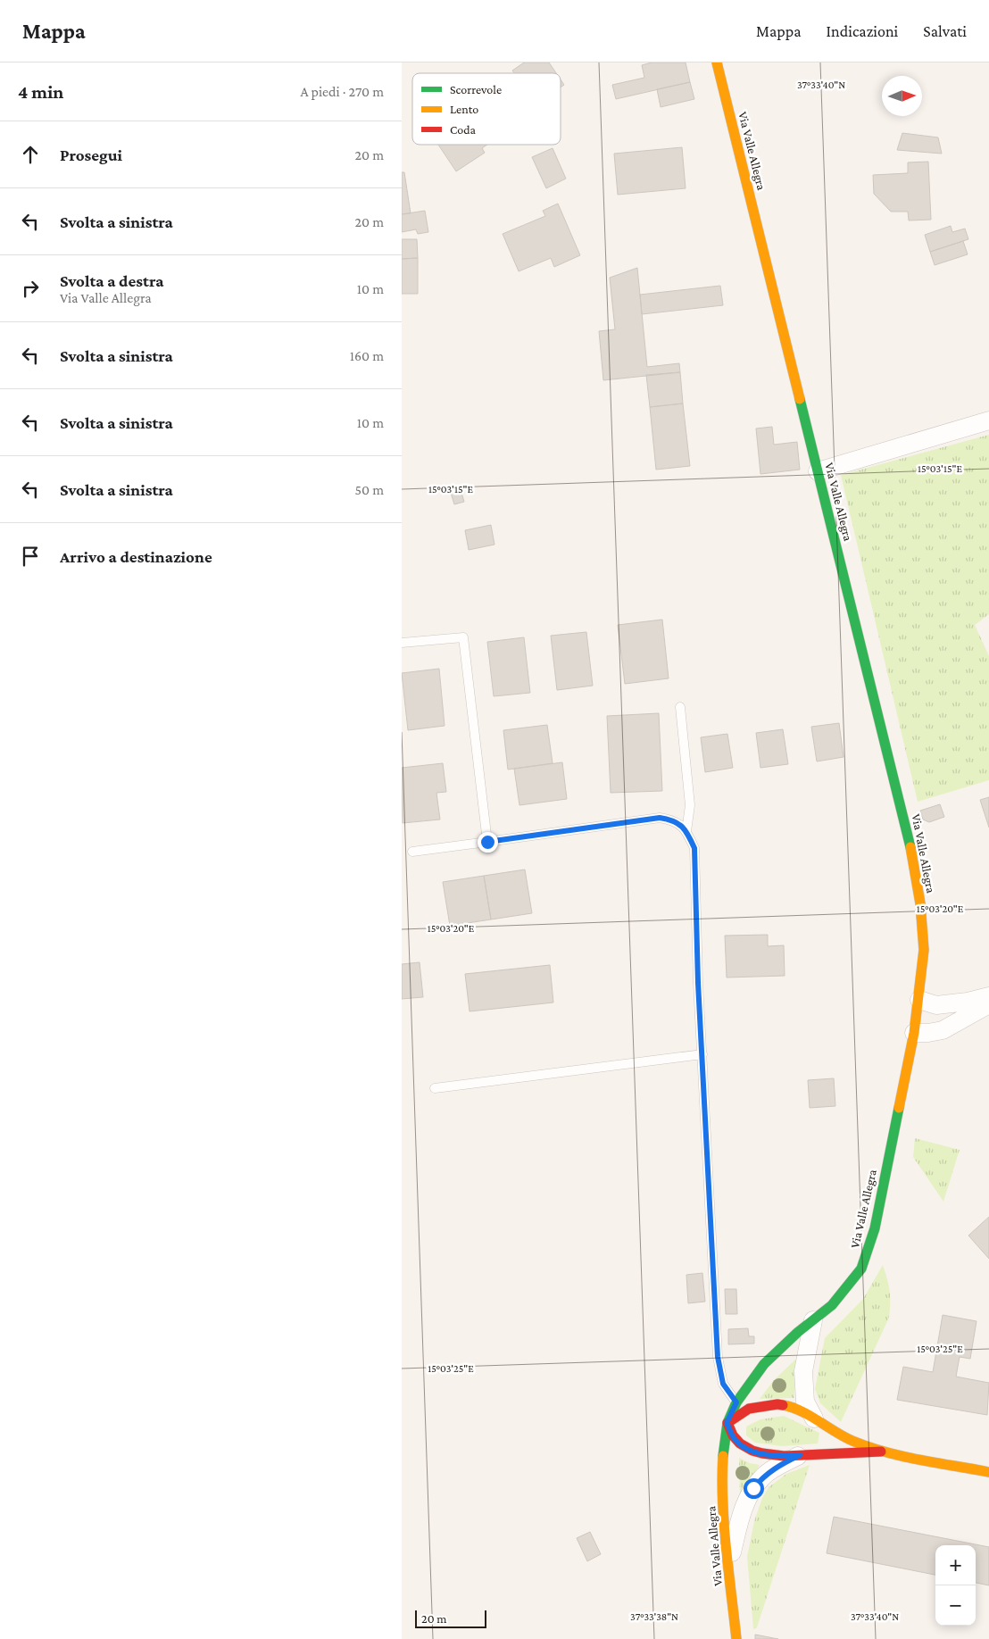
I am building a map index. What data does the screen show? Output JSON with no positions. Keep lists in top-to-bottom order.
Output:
{
  "streets": {
    "main road": ["Via Valle Allegra"]
  },
  "legend": ["Scorrevole", "Lento", "Coda"],
  "scale_bar": "20 m",
  "north": "right",
  "page": {
    "header": "Mappa",
    "nav": ["Mappa", "Indicazioni", "Salvati"],
    "heading": ["4 min", "A piedi · 270 m"],
    "list": [
      ["Prosegui", "20 m"],
      ["Svolta a sinistra", "20 m"],
      ["Svolta a destra", "Via Valle Allegra", "10 m"],
      ["Svolta a sinistra", "160 m"],
      ["Svolta a sinistra", "10 m"],
      ["Svolta a sinistra", "50 m"],
      "Arrivo a destinazione"
    ],
    "map_buttons": ["+", "−"],
    "scale": "20 m"
  },
  "coordinates": [
    "37°33'40\"N",
    "15°03'15\"E",
    "15°03'20\"E",
    "15°03'25\"E",
    "37°33'38\"N"
  ]
}
